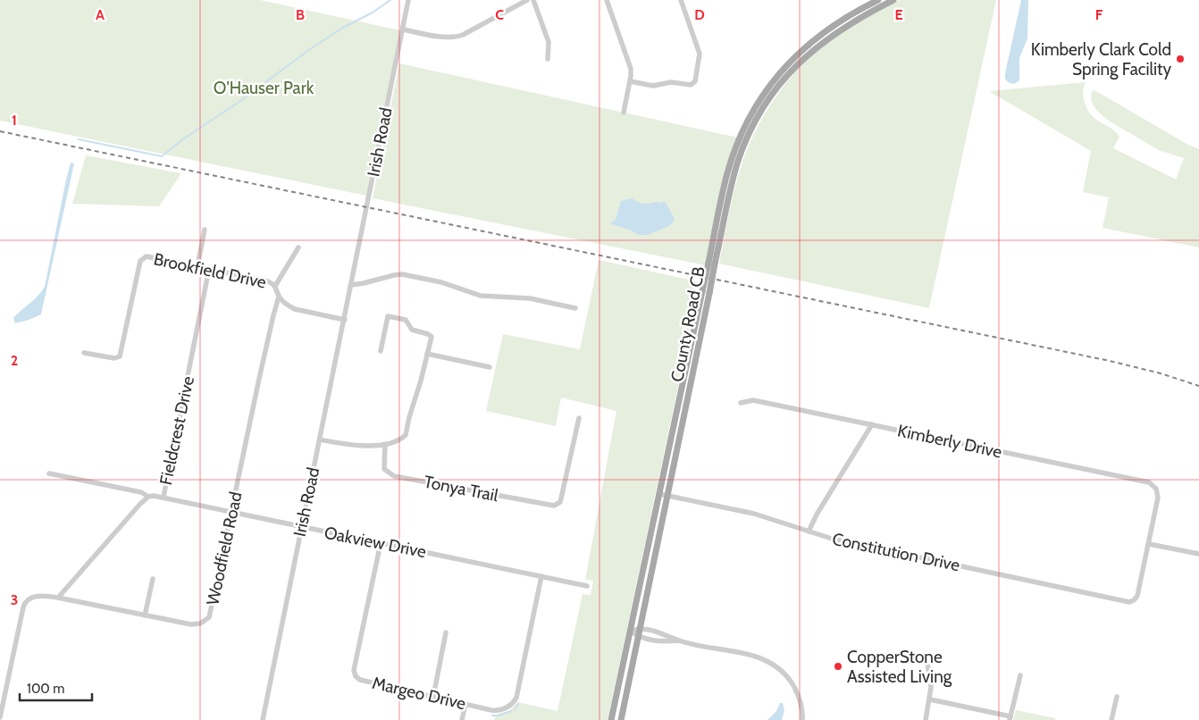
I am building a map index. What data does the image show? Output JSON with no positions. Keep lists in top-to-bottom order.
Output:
{
  "streets": {
    "main road": ["County Road CB"],
    "street": [
      "Irish Road",
      "Brookfield Drive",
      "Fieldcrest Drive",
      "Kimberly Drive",
      "Tonya Trail",
      "Oakview Drive",
      "Woodfield Road",
      "Constitution Drive",
      "Margeo Drive"
    ]
  },
  "crossings": [
    ["Irish Road", "Brookfield Drive"],
    ["Irish Road", "Oakview Drive"],
    ["Brookfield Drive", "Fieldcrest Drive"],
    ["Brookfield Drive", "Woodfield Road"],
    ["County Road CB", "Constitution Drive"],
    ["Fieldcrest Drive", "Oakview Drive"],
    ["Fieldcrest Drive", "Woodfield Road"],
    ["Kimberly Drive", "Constitution Drive"],
    ["Oakview Drive", "Woodfield Road"],
    ["Oakview Drive", "Margeo Drive"]
  ],
  "parks": ["O'Hauser Park"],
  "places": ["Kimberly Clark Cold Spring Facility", "CopperStone Assisted Living"],
  "scale_bar": "100 m",
  "grid": {
    "columns": [
      "A",
      "B",
      "C",
      "D",
      "E",
      "F"
    ],
    "rows": ["1", "2", "3"]
  }
}
